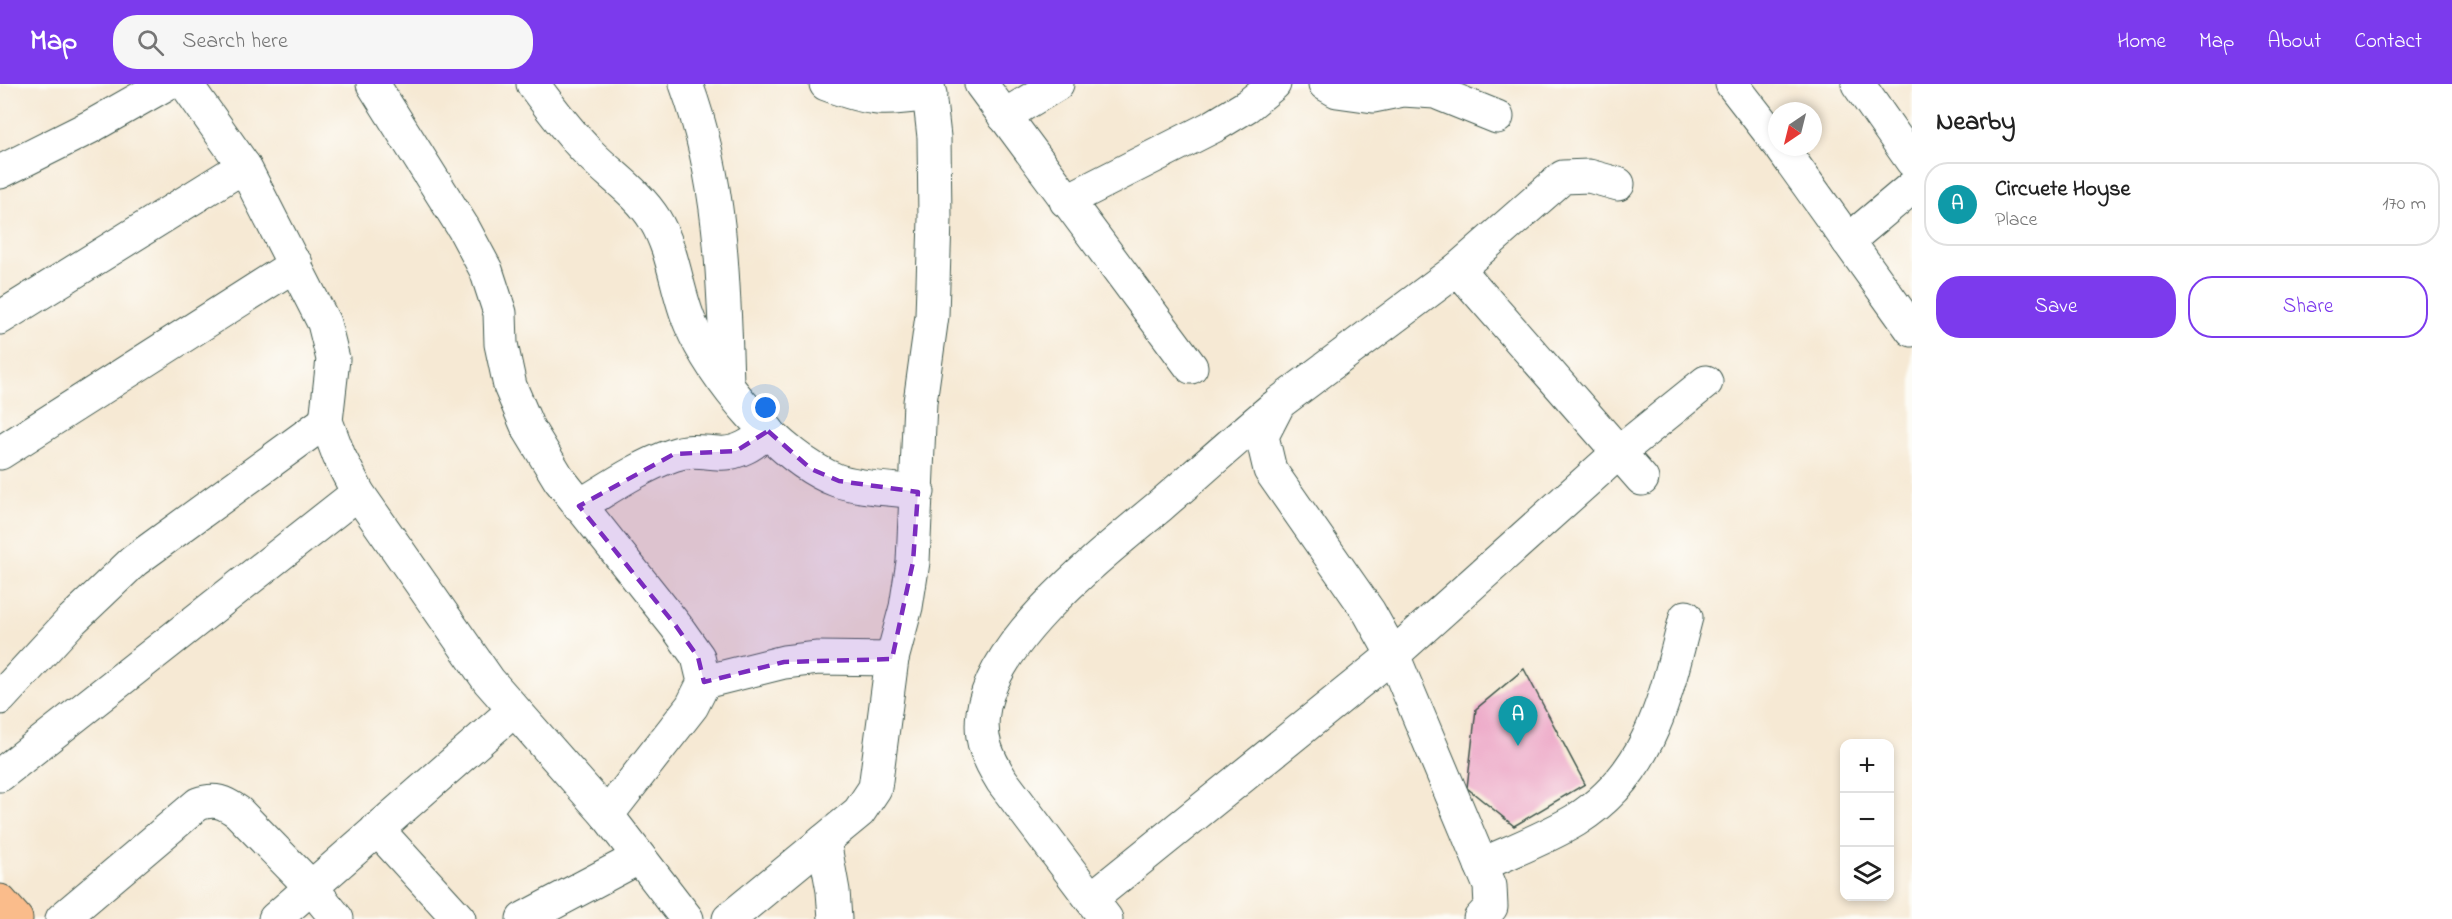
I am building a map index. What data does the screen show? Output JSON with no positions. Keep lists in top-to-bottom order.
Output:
{
  "north": "bottom left",
  "page": {
    "header": "Map",
    "search": "Search here",
    "nav": [
      "Home",
      "Map",
      "About",
      "Contact"
    ],
    "heading": "Nearby",
    "list": [
      {
        "mark": "A",
        "name": "Circuete Hoyse",
        "note": "Place",
        "value": "170 m"
      }
    ],
    "buttons": ["Save", "Share"],
    "pins": "A",
    "map_buttons": ["+", "−"]
  }
}
